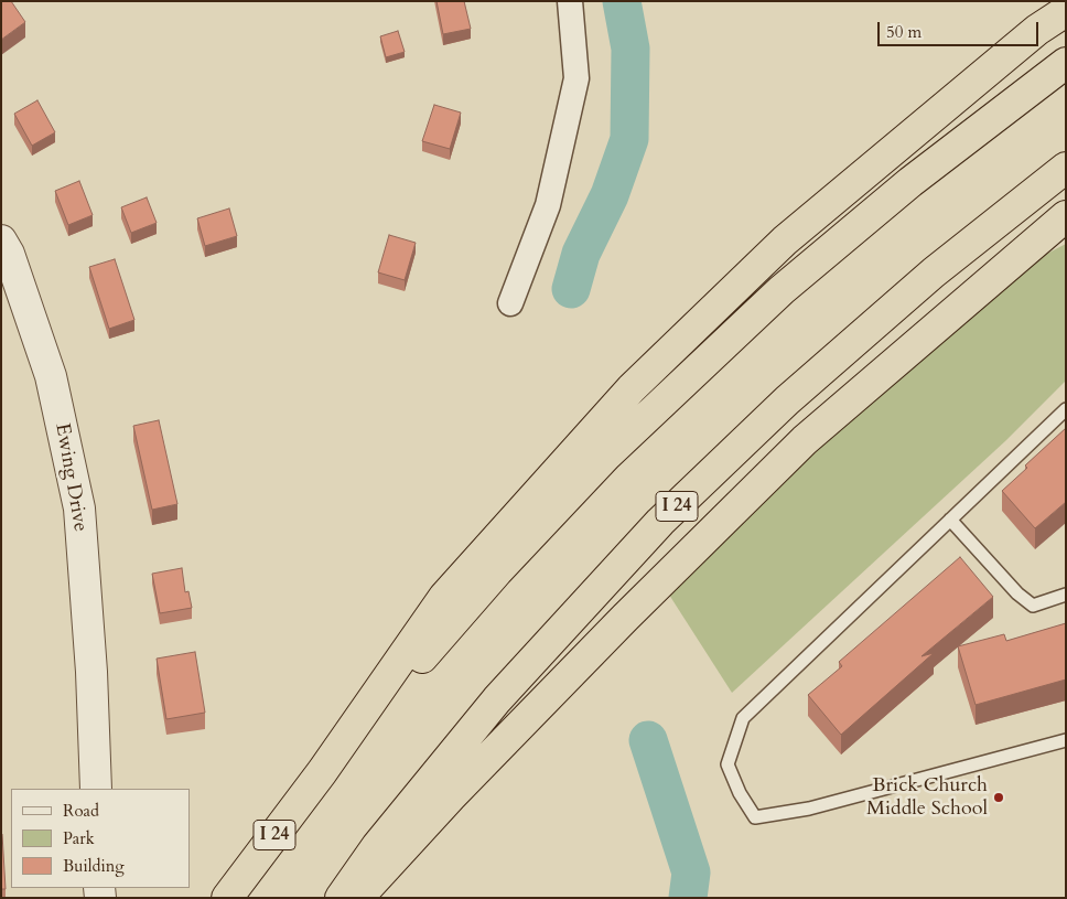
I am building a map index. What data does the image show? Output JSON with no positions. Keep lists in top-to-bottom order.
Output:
{
  "streets": {
    "highway": ["I 24"],
    "street": ["Ewing Drive"]
  },
  "places": ["Brick Church Middle School"],
  "legend": ["Road", "Park", "Building"],
  "scale_bar": "50 m"
}
